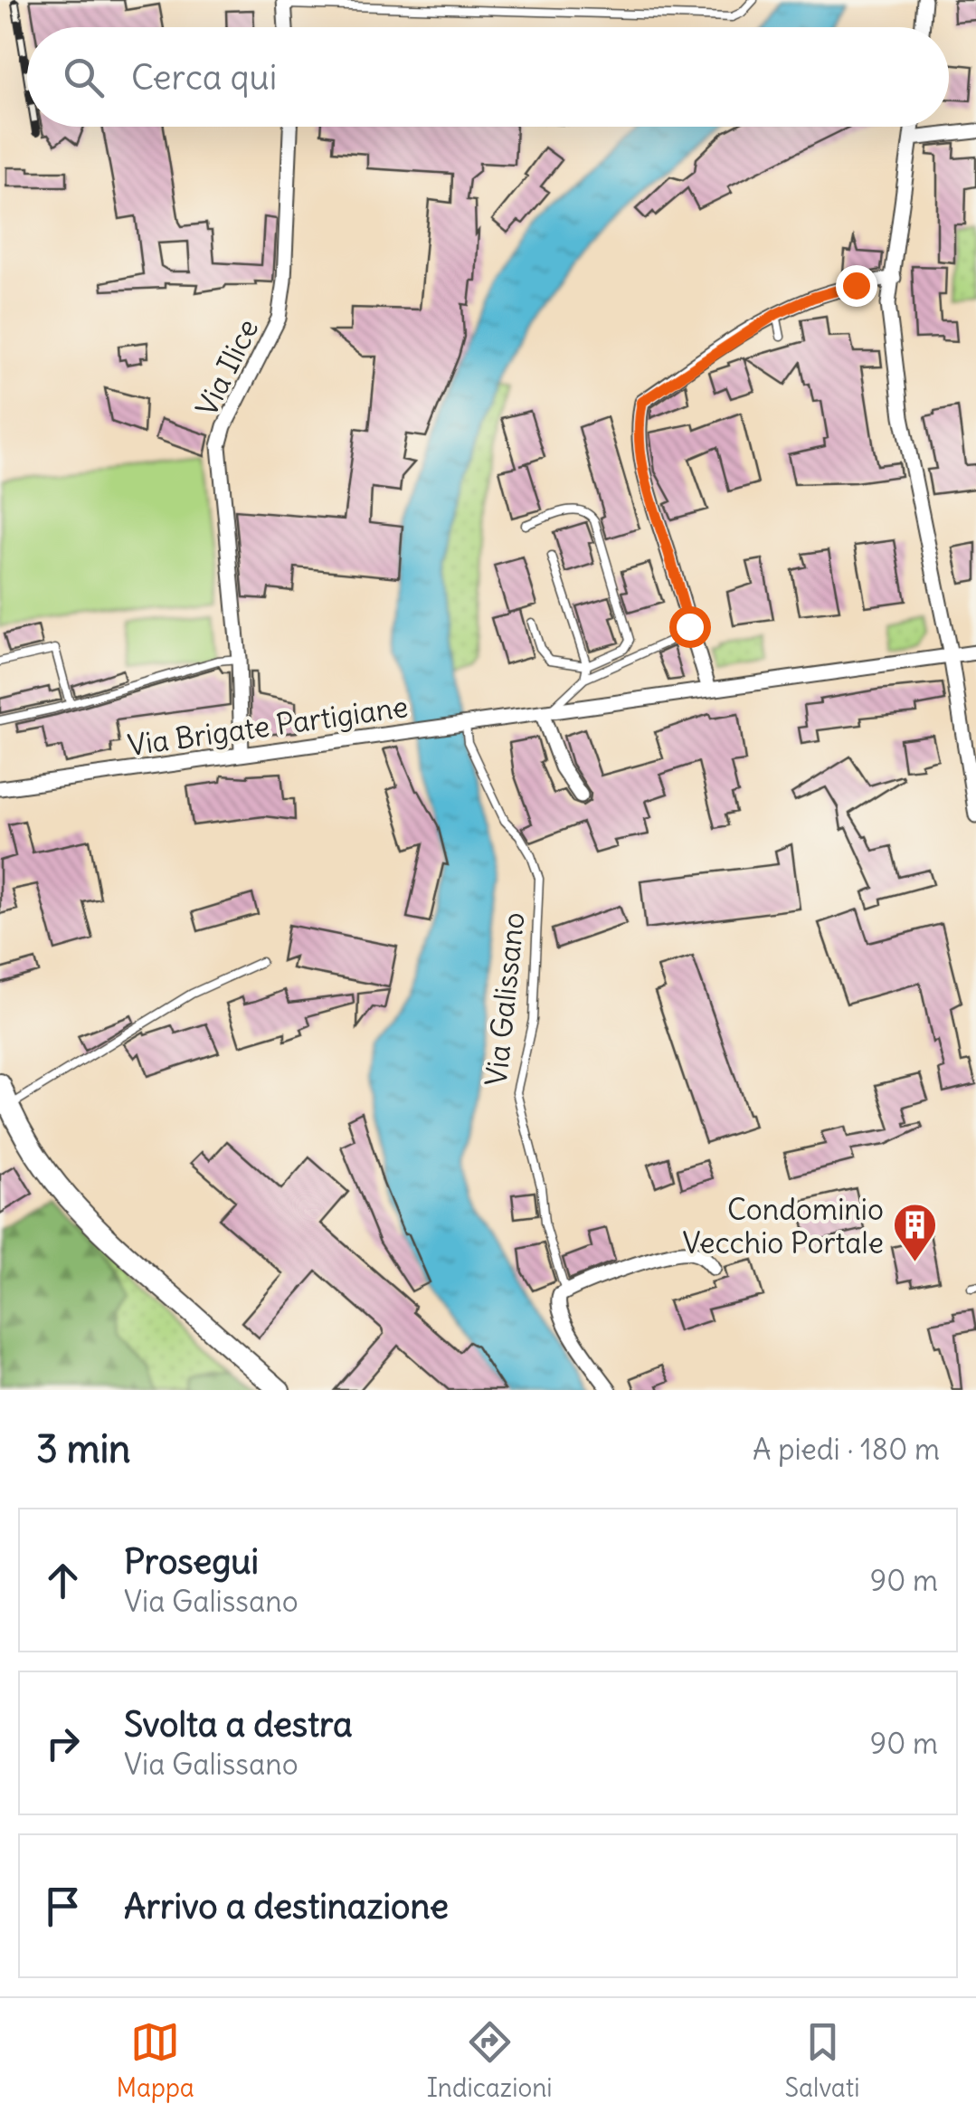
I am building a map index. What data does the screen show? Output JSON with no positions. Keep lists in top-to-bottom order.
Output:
{
  "streets": {
    "street": ["Via Ilice", "Via Brigate Partigiane", "Via Galissano"]
  },
  "crossings": [
    ["Via Ilice", "Via Brigate Partigiane"],
    ["Via Brigate Partigiane", "Via Galissano"]
  ],
  "places": {
    "building": ["Condominio Vecchio Portale"]
  },
  "page": {
    "search": "Cerca qui",
    "heading": ["3 min", "A piedi · 180 m"],
    "list": [
      ["Prosegui", "Via Galissano", "90 m"],
      ["Svolta a destra", "Via Galissano", "90 m"],
      "Arrivo a destinazione"
    ],
    "nav": ["Mappa", "Indicazioni", "Salvati"]
  }
}
